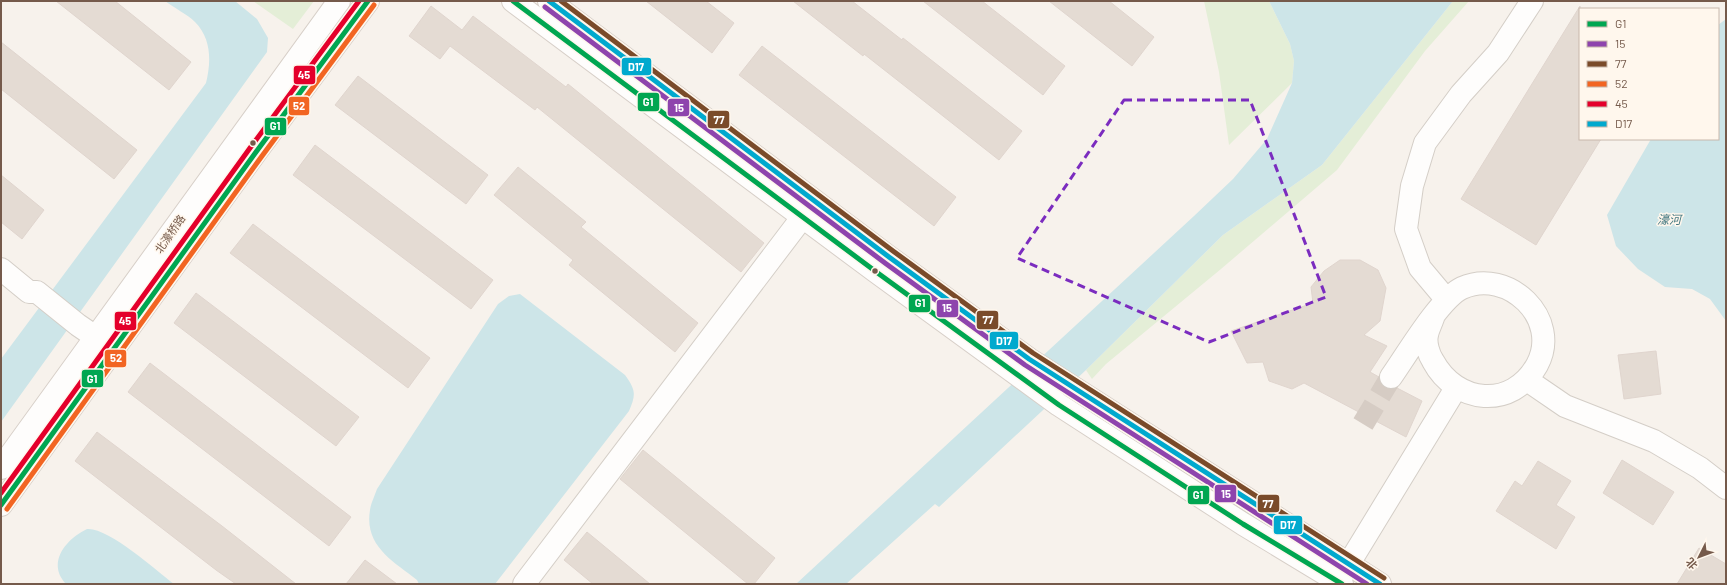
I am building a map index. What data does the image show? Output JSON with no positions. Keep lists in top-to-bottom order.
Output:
{
  "streets": {
    "street": ["北濠桥路"]
  },
  "water": ["濠河"],
  "lines": [
    "transit line G1",
    "transit line 77",
    "transit line 45",
    "transit line D17",
    "transit line 52",
    "transit line 15"
  ],
  "legend": [
    "G1",
    "15",
    "77",
    "52",
    "45",
    "D17"
  ],
  "north": "bottom left"
}
